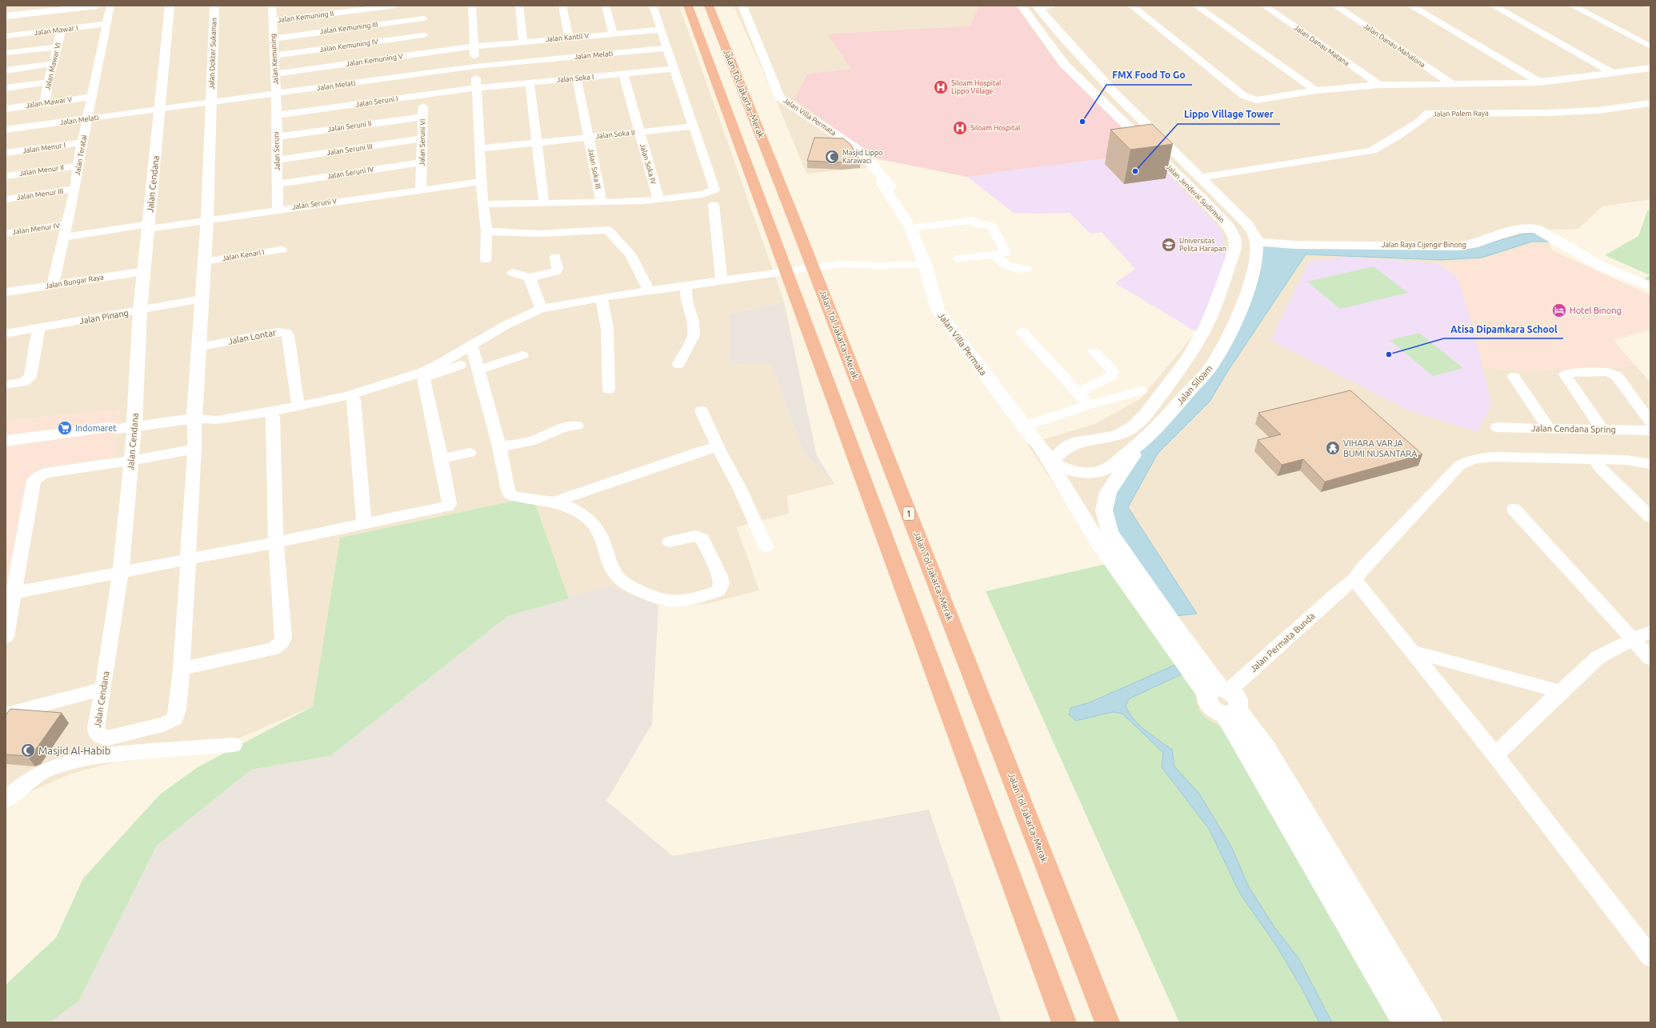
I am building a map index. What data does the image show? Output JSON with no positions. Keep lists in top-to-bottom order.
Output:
{
  "streets": {
    "highway": ["Jalan Tol Jakarta–Merak", "1"],
    "street": [
      "Jalan Kemuning II",
      "Jalan Kemuning III",
      "Jalan Mawar I",
      "Jalan Kantil V",
      "Jalan Kemuning IV",
      "Jalan Danau Matana",
      "Jalan Danau Mahalona",
      "Jalan Dokter Sukaman",
      "Jalan Melati",
      "Jalan Kemuning",
      "Jalan Kemuning V",
      "Jalan Mawar VI",
      "Jalan Soka I",
      "Jalan Seruni I",
      "Jalan Mawar V",
      "Jalan Palem Raya",
      "Jalan Villa Permata",
      "Jalan Seruni II",
      "Jalan Soka II",
      "Jalan Seruni VI",
      "Jalan Menur I",
      "Jalan Seruni III",
      "Jalan Seruni",
      "Jalan Teratai",
      "Jalan Soka IV",
      "Jalan Soka III",
      "Jalan Menur II",
      "Jalan Seruni IV",
      "Jalan Cendana",
      "Jalan Jenderal Sudirman",
      "Jalan Menur III",
      "Jalan Seruni V",
      "Jalan Menur IV",
      "Jalan Raya Cijengir Binong",
      "Jalan Kenari I",
      "Jalan Bungar Raya",
      "Jalan Pinang",
      "Jalan Lontar",
      "Jalan Siloam",
      "Jalan Cendana Spring",
      "Jalan Permata Bunda"
    ]
  },
  "crossings": [
    ["Jalan Kemuning II", "Jalan Kemuning"],
    ["Jalan Kemuning III", "Jalan Kemuning IV"],
    ["Jalan Kemuning III", "Jalan Kemuning"],
    ["Jalan Mawar I", "Jalan Mawar VI"],
    ["Jalan Mawar I", "Jalan Teratai"],
    ["Jalan Kantil V", "Jalan Kemuning V"],
    ["Jalan Kemuning IV", "Jalan Kemuning"],
    ["Jalan Dokter Sukaman", "Jalan Melati"],
    ["Jalan Dokter Sukaman", "Jalan Cendana"],
    ["Jalan Melati", "Jalan Kemuning"],
    ["Jalan Melati", "Jalan Seruni"],
    ["Jalan Melati", "Jalan Teratai"],
    ["Jalan Melati", "Jalan Cendana"],
    ["Jalan Kemuning", "Jalan Kemuning V"],
    ["Jalan Kemuning", "Jalan Seruni"],
    ["Jalan Mawar VI", "Jalan Mawar V"],
    ["Jalan Soka I", "Jalan Seruni I"],
    ["Jalan Soka I", "Jalan Soka IV"],
    ["Jalan Soka I", "Jalan Soka III"],
    ["Jalan Seruni I", "Jalan Seruni VI"],
    ["Jalan Seruni I", "Jalan Seruni"],
    ["Jalan Mawar V", "Jalan Teratai"],
    ["Jalan Villa Permata", "Jalan Jenderal Sudirman"],
    ["Jalan Villa Permata", "Jalan Siloam"],
    ["Jalan Seruni II", "Jalan Seruni VI"],
    ["Jalan Seruni II", "Jalan Seruni"],
    ["Jalan Soka II", "Jalan Soka IV"],
    ["Jalan Soka II", "Jalan Soka III"],
    ["Jalan Seruni VI", "Jalan Seruni III"],
    ["Jalan Seruni VI", "Jalan Seruni IV"],
    ["Jalan Seruni VI", "Jalan Seruni V"],
    ["Jalan Menur I", "Jalan Teratai"],
    ["Jalan Seruni III", "Jalan Seruni"],
    ["Jalan Seruni", "Jalan Seruni IV"],
    ["Jalan Seruni", "Jalan Seruni V"],
    ["Jalan Teratai", "Jalan Menur II"],
    ["Jalan Teratai", "Jalan Menur III"],
    ["Jalan Teratai", "Jalan Seruni V"],
    ["Jalan Teratai", "Jalan Menur IV"],
    ["Jalan Teratai", "Jalan Bungar Raya"],
    ["Jalan Cendana", "Jalan Seruni V"],
    ["Jalan Cendana", "Jalan Kenari I"],
    ["Jalan Cendana", "Jalan Bungar Raya"],
    ["Jalan Cendana", "Jalan Pinang"],
    ["Jalan Cendana", "Jalan Lontar"],
    ["Jalan Jenderal Sudirman", "Jalan Siloam"],
    ["Jalan Raya Cijengir Binong", "Jalan Siloam"]
  ],
  "places": {
    "hospital": ["Siloam Hospital Lippo Village", "Siloam Hospital"],
    "other": ["FMX Food To Go", "Lippo Village Tower", "Atisa Dipamkara School"],
    "mosque": ["Masjid Lippo Karawaci", "Masjid Al-Habib"],
    "school or university": ["Universitas Pelita Harapan"],
    "hotel": ["Hotel Binong"],
    "supermarket": ["Indomaret"],
    "temple": ["VIHARA VARJA BUMI NUSANTARA"]
  }
}
